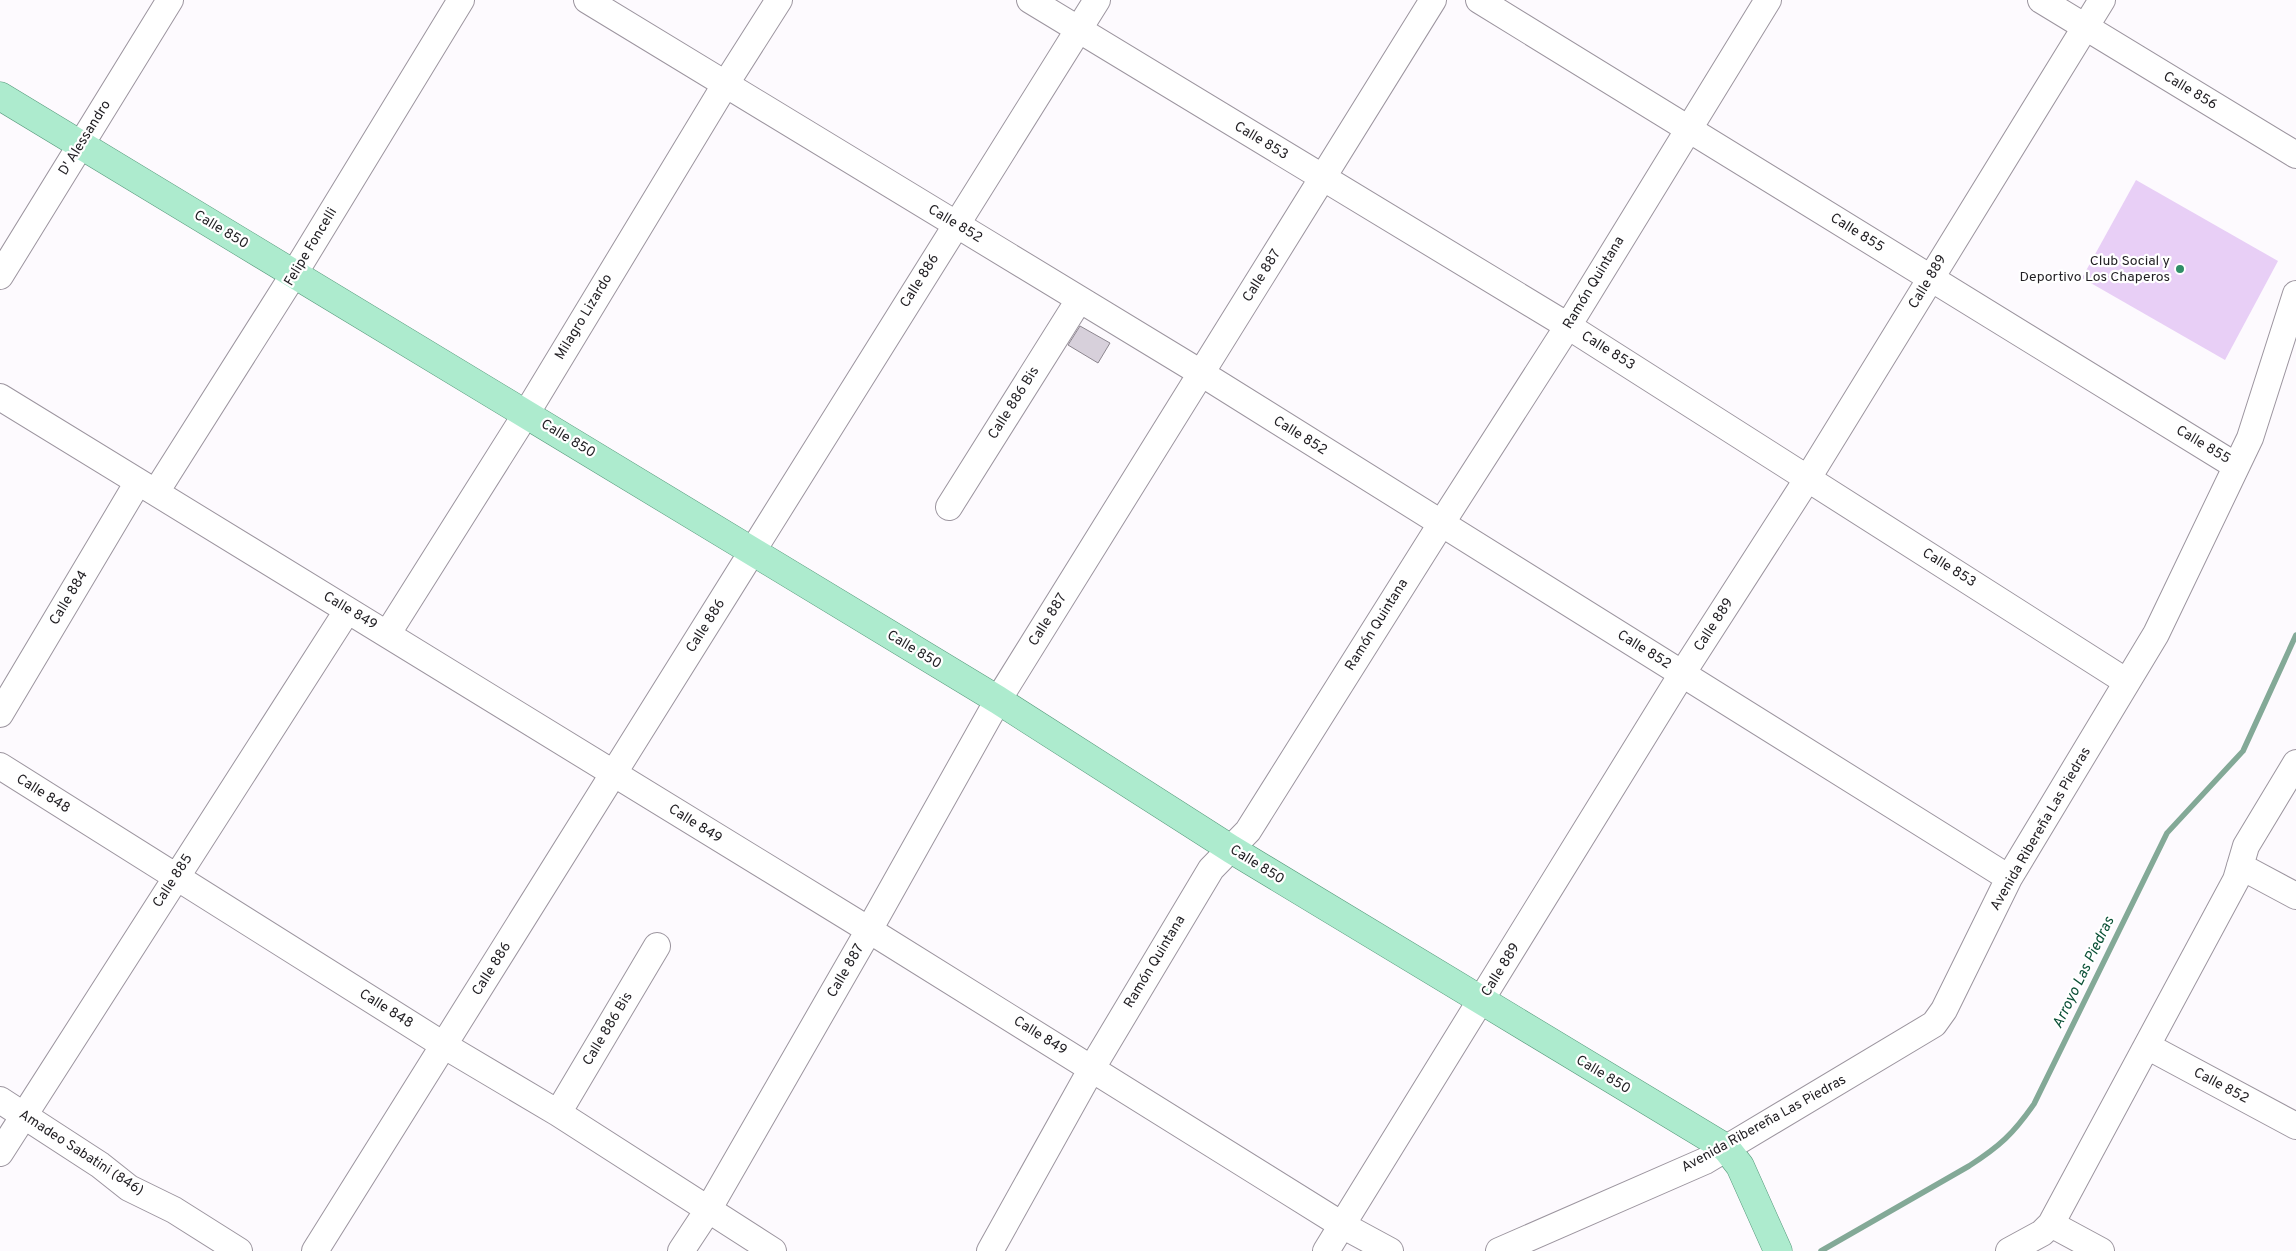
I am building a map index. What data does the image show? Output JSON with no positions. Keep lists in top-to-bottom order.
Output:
{
  "streets": {
    "main road": ["Calle 850"],
    "street": [
      "Calle 856",
      "D' Alessandro",
      "Calle 853",
      "Calle 852",
      "Calle 855",
      "Felipe Foncelli",
      "Calle 887",
      "Calle 886",
      "Calle 889",
      "Ramón Quintana",
      "Milagro Lizardo",
      "Calle 886 Bis",
      "Calle 884",
      "Calle 849",
      "Calle 848",
      "Avenida Ribereña Las Piedras",
      "Calle 885",
      "Amadeo Sabatini (846)"
    ]
  },
  "crossings": [
    ["Calle 856", "Calle 889"],
    ["D' Alessandro", "Calle 850"],
    ["Calle 853", "Calle 887"],
    ["Calle 853", "Calle 886"],
    ["Calle 853", "Calle 889"],
    ["Calle 853", "Ramón Quintana"],
    ["Calle 853", "Avenida Ribereña Las Piedras"],
    ["Calle 852", "Calle 887"],
    ["Calle 852", "Calle 886"],
    ["Calle 852", "Calle 889"],
    ["Calle 852", "Ramón Quintana"],
    ["Calle 852", "Milagro Lizardo"],
    ["Calle 852", "Calle 886 Bis"],
    ["Calle 852", "Avenida Ribereña Las Piedras"],
    ["Calle 850", "Felipe Foncelli"],
    ["Calle 850", "Calle 887"],
    ["Calle 850", "Calle 886"],
    ["Calle 850", "Calle 889"],
    ["Calle 850", "Ramón Quintana"],
    ["Calle 850", "Milagro Lizardo"],
    ["Calle 850", "Avenida Ribereña Las Piedras"],
    ["Calle 855", "Calle 889"],
    ["Calle 855", "Ramón Quintana"],
    ["Calle 855", "Avenida Ribereña Las Piedras"],
    ["Felipe Foncelli", "Calle 884"],
    ["Felipe Foncelli", "Calle 849"],
    ["Calle 887", "Calle 849"],
    ["Calle 887", "Calle 848"],
    ["Calle 886", "Calle 849"],
    ["Calle 886", "Calle 848"],
    ["Calle 889", "Calle 849"],
    ["Ramón Quintana", "Calle 849"],
    ["Milagro Lizardo", "Calle 849"],
    ["Calle 886 Bis", "Calle 848"],
    ["Calle 884", "Calle 849"],
    ["Calle 849", "Calle 885"],
    ["Calle 848", "Calle 885"],
    ["Calle 885", "Amadeo Sabatini (846)"]
  ],
  "water": ["Arroyo Las Piedras"],
  "places": ["Club Social y Deportivo Los Chaperos"]
}
